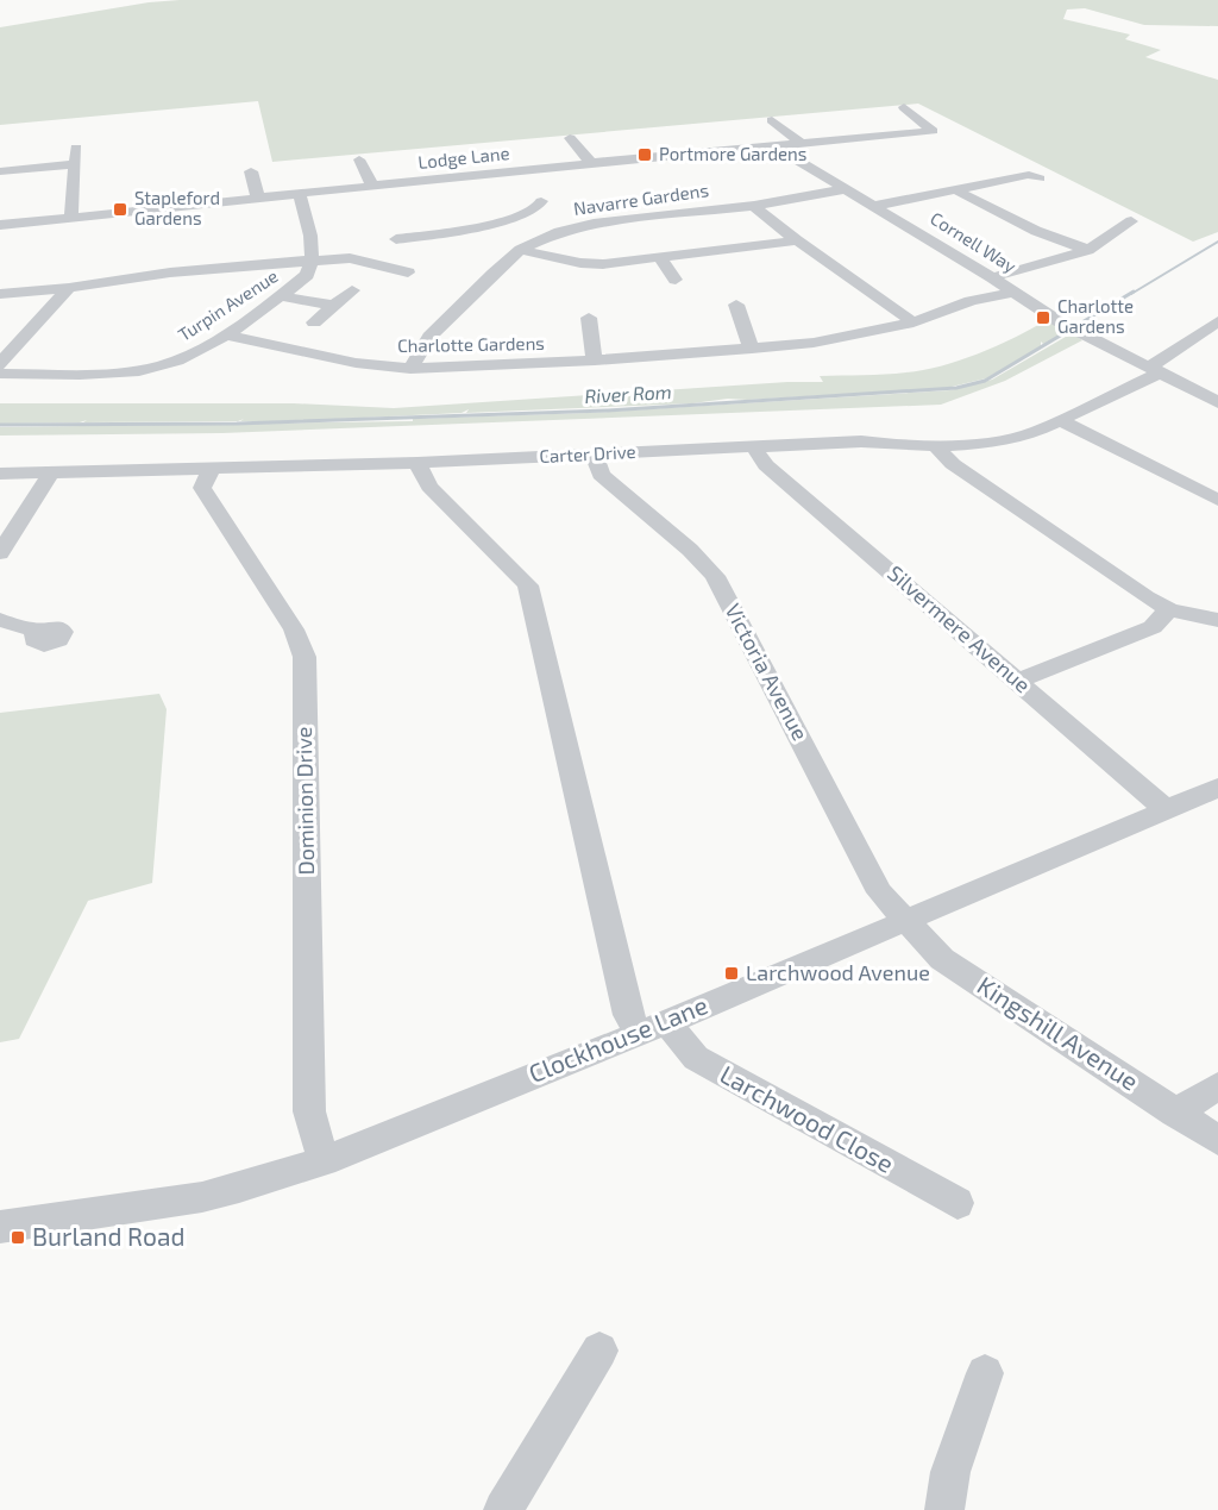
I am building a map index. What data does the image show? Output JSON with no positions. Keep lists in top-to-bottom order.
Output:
{
  "streets": {
    "street": [
      "Lodge Lane",
      "Navarre Gardens",
      "Cornell Way",
      "Turpin Avenue",
      "Charlotte Gardens",
      "Carter Drive",
      "Silvermere Avenue",
      "Victoria Avenue",
      "Dominion Drive",
      "Kingshill Avenue",
      "Clockhouse Lane",
      "Larchwood Close"
    ]
  },
  "crossings": [
    ["Lodge Lane", "Cornell Way"],
    ["Navarre Gardens", "Cornell Way"],
    ["Navarre Gardens", "Charlotte Gardens"],
    ["Cornell Way", "Charlotte Gardens"],
    ["Cornell Way", "Carter Drive"],
    ["Turpin Avenue", "Charlotte Gardens"],
    ["Carter Drive", "Silvermere Avenue"],
    ["Carter Drive", "Victoria Avenue"],
    ["Carter Drive", "Dominion Drive"],
    ["Silvermere Avenue", "Clockhouse Lane"],
    ["Victoria Avenue", "Kingshill Avenue"],
    ["Victoria Avenue", "Clockhouse Lane"],
    ["Dominion Drive", "Clockhouse Lane"],
    ["Kingshill Avenue", "Clockhouse Lane"],
    ["Clockhouse Lane", "Larchwood Close"]
  ],
  "water": ["River Rom"],
  "places": {
    "transit": [
      "Portmore Gardens",
      "Stapleford Gardens",
      "Charlotte Gardens",
      "Larchwood Avenue",
      "Burland Road"
    ]
  }
}
